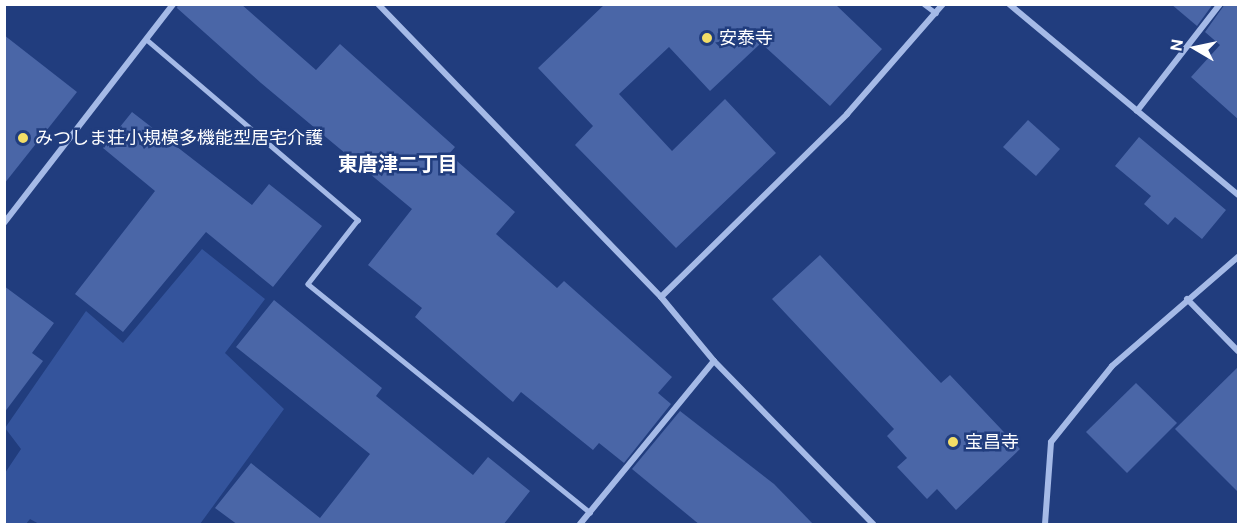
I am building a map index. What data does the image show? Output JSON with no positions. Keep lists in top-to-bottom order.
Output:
{
  "districts": ["東唐津二丁目"],
  "places": ["安泰寺", "みつしま荘小規模多機能型居宅介護", "宝昌寺"],
  "north": "left"
}
